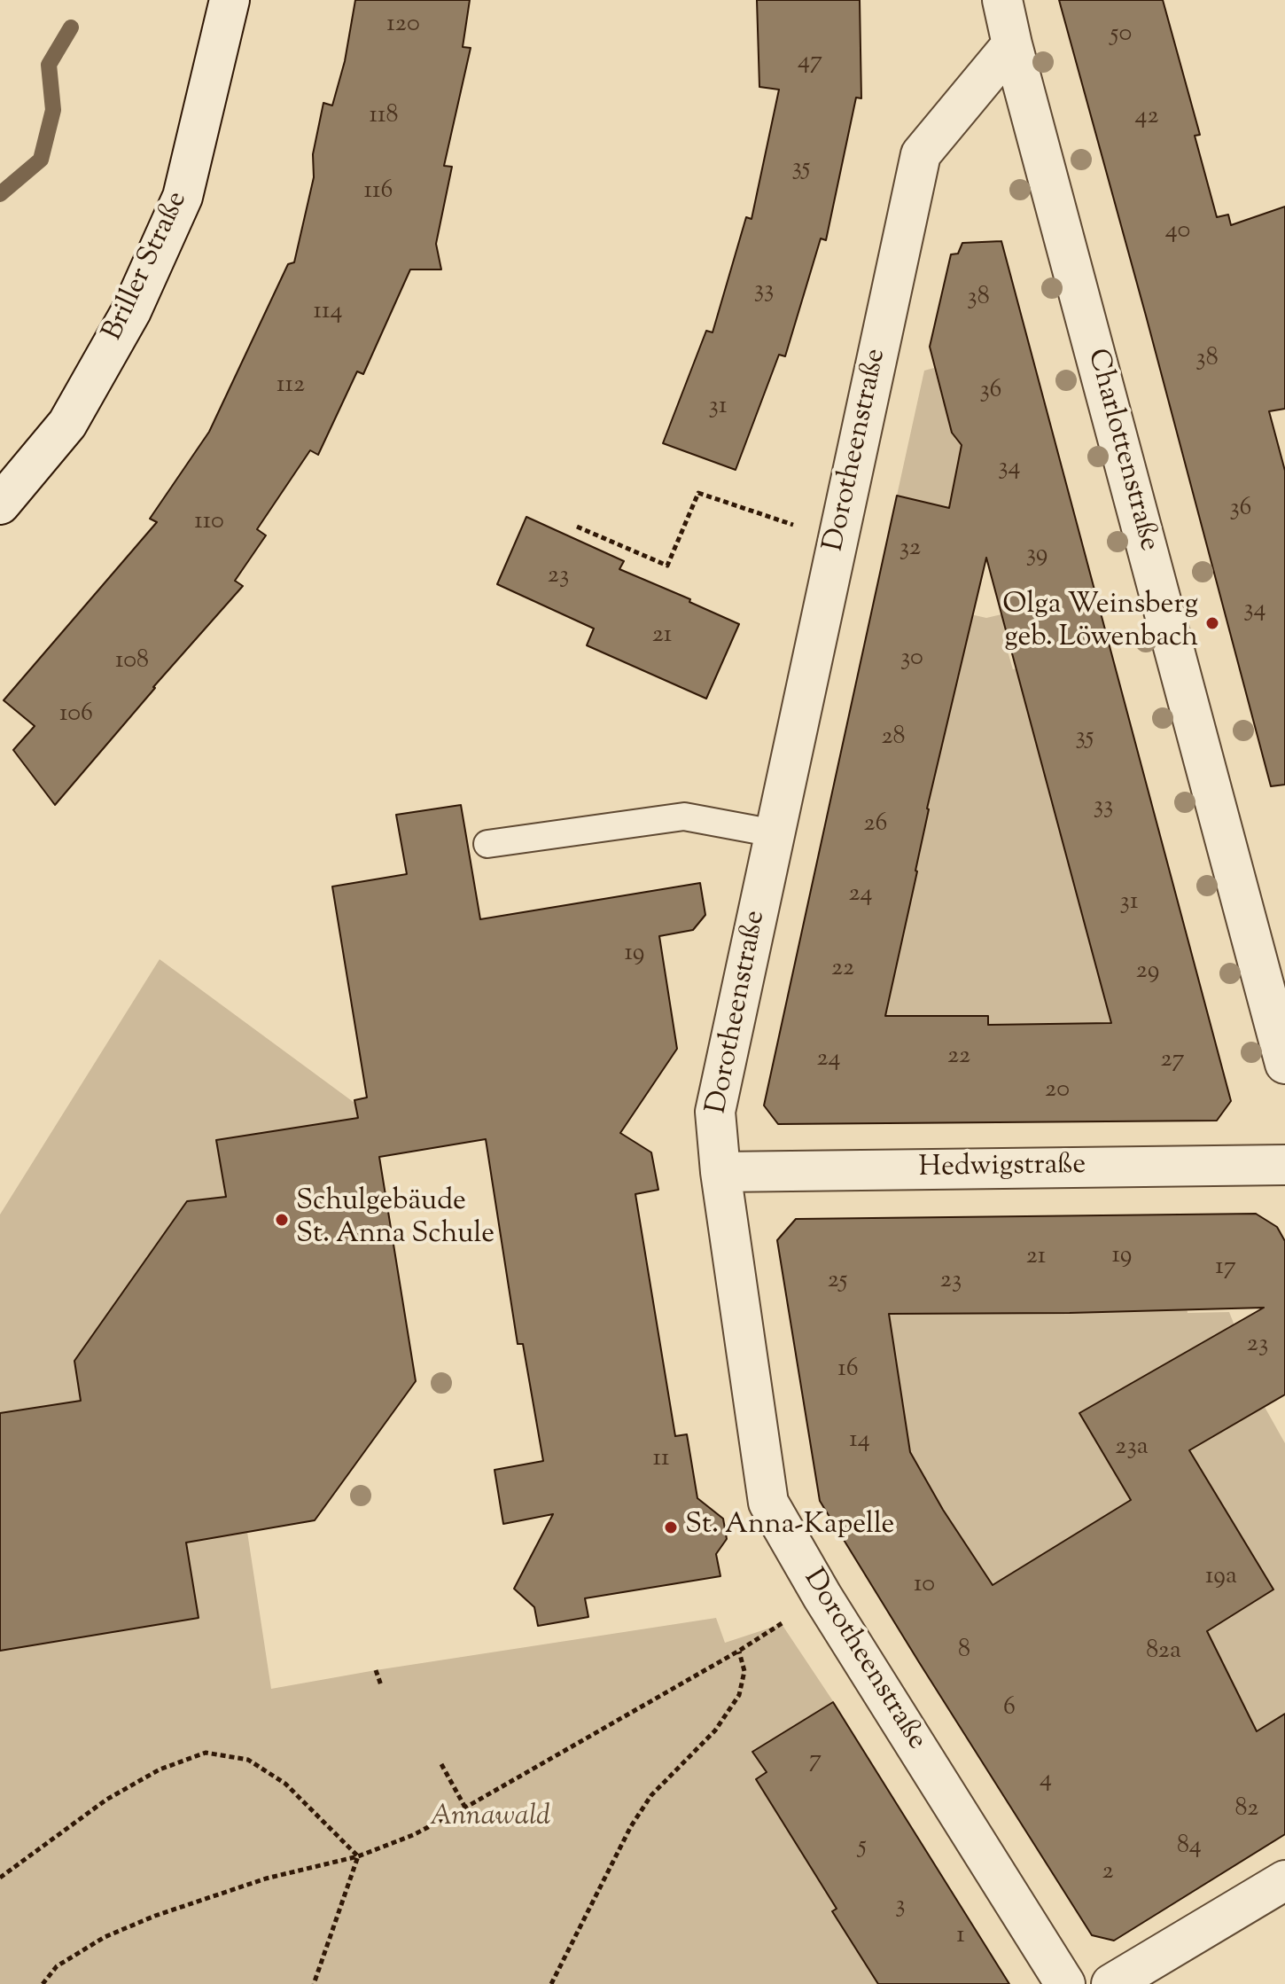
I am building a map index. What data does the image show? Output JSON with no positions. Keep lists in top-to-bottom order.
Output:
{
  "streets": {
    "street": [
      "Briller Straße",
      "Dorotheenstraße",
      "Charlottenstraße",
      "Hedwigstraße"
    ]
  },
  "crossings": [
    ["Dorotheenstraße", "Charlottenstraße"],
    ["Dorotheenstraße", "Hedwigstraße"]
  ],
  "parks": ["Annawald"],
  "places": ["Olga Weinsberg geb. Löwenbach", "Schulgebäude St. Anna Schule", "St. Anna-Kapelle"],
  "house_numbers": [
    "120",
    "50",
    "47",
    "118",
    "42",
    "35",
    "116",
    "40",
    "33",
    "38",
    "114",
    "38",
    "112",
    "36",
    "31",
    "34",
    "36",
    "110",
    "32",
    "39",
    "23",
    "34",
    "21",
    "30",
    "108",
    "106",
    "28",
    "35",
    "33",
    "26",
    "24",
    "31",
    "19",
    "22",
    "29",
    "22",
    "24",
    "27",
    "20",
    "19",
    "21",
    "17",
    "25",
    "23",
    "23",
    "16",
    "14",
    "23a",
    "11",
    "19a",
    "10",
    "8",
    "82a",
    "6",
    "7",
    "4",
    "82",
    "5",
    "84",
    "2",
    "3",
    "1"
  ]
}
